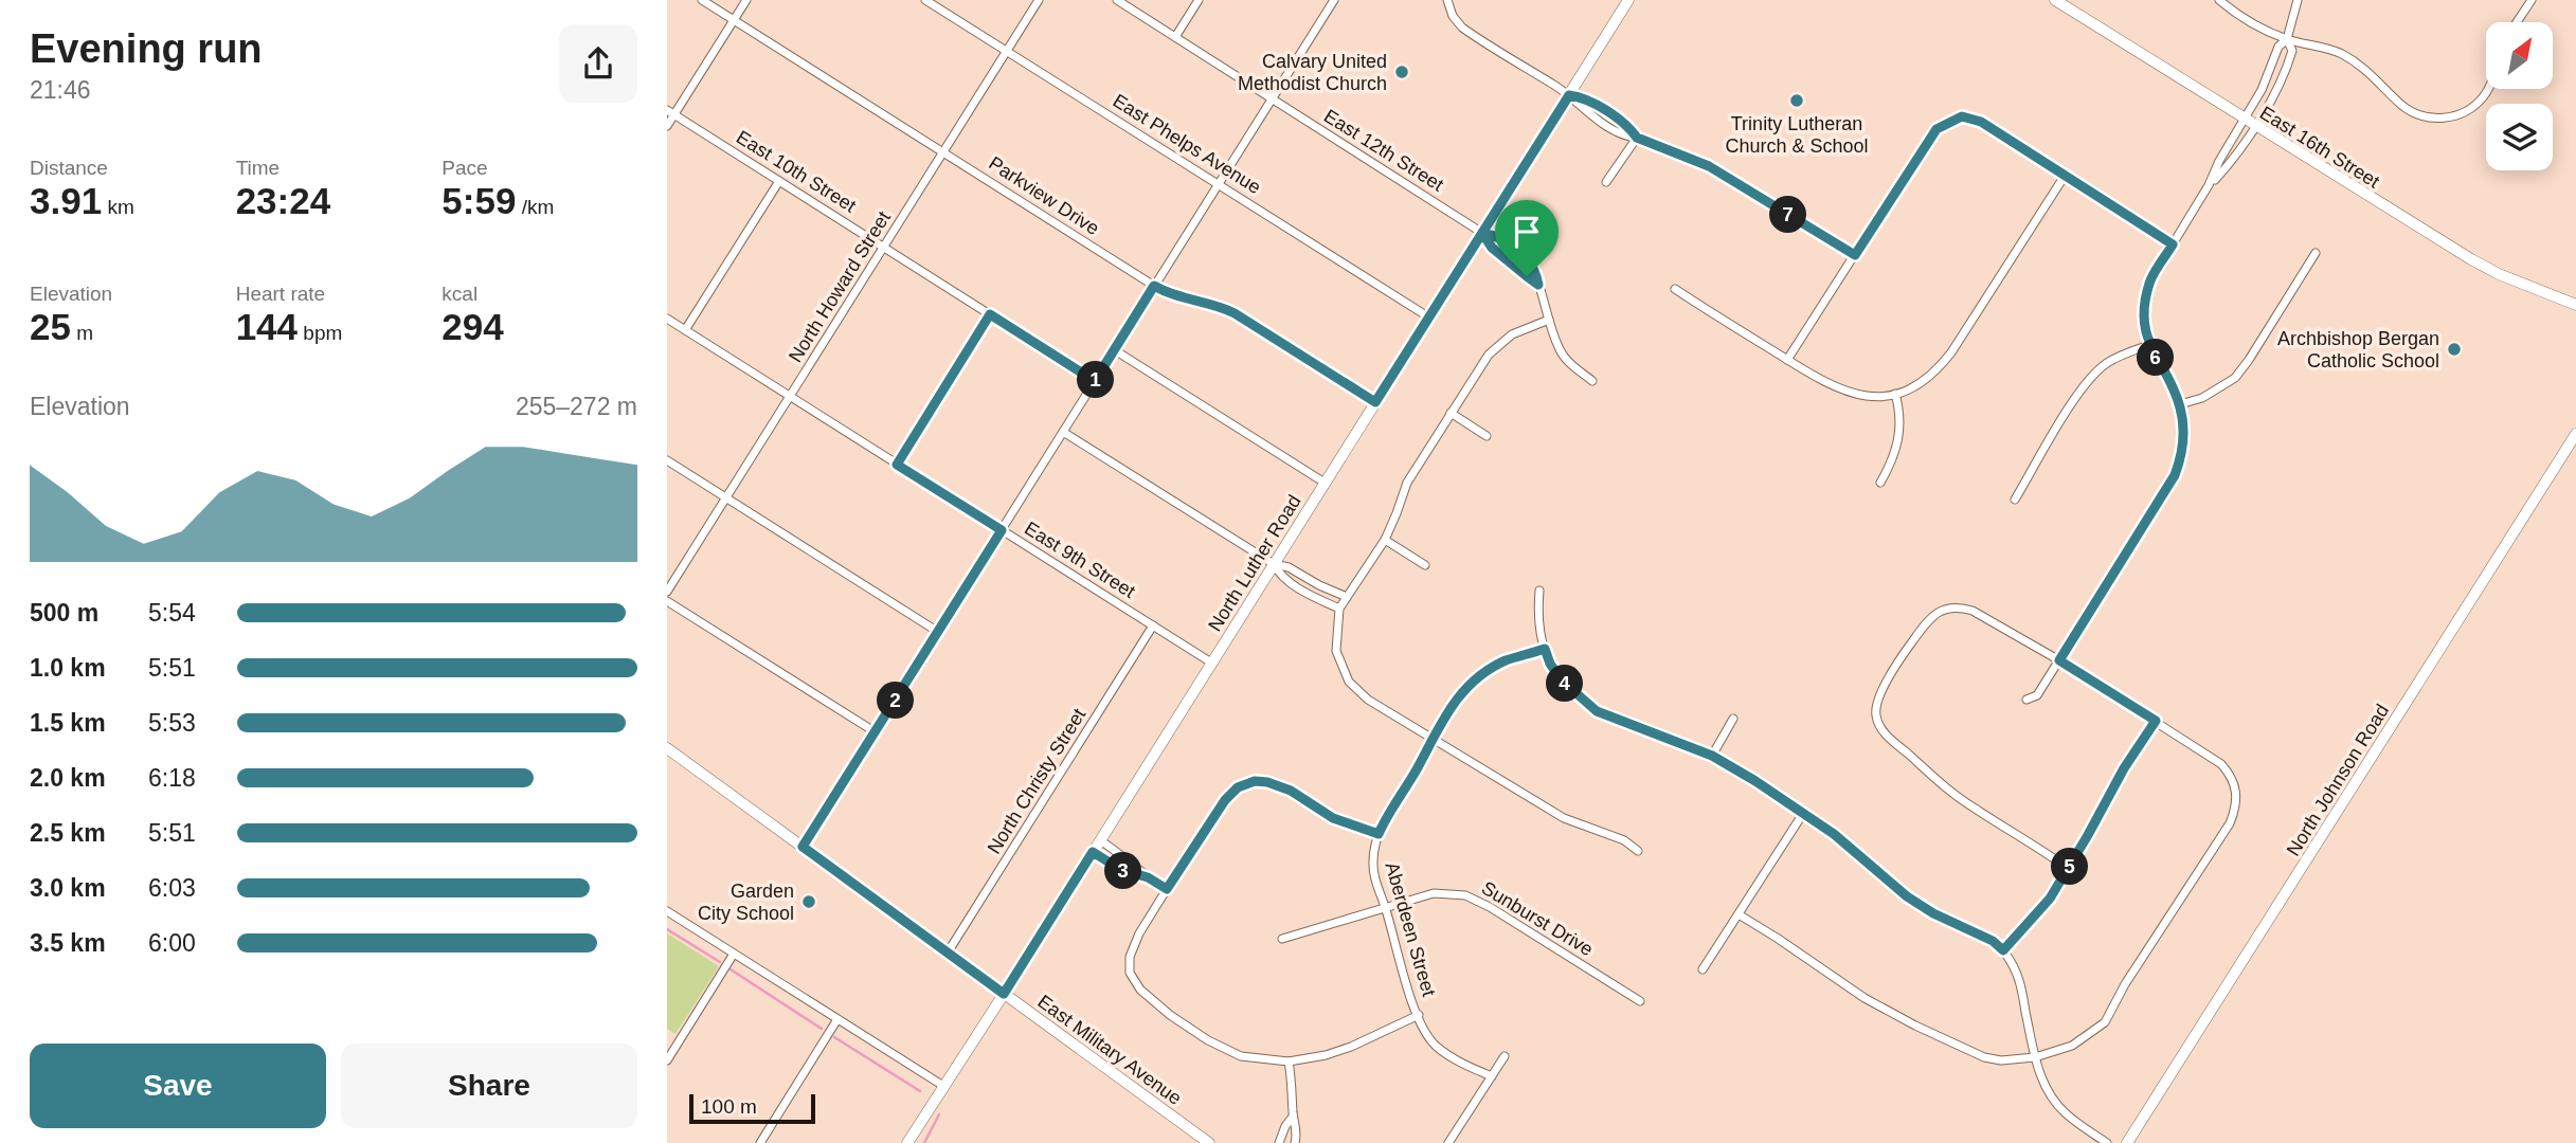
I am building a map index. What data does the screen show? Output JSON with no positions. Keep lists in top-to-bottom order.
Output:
{
  "streets": {
    "main road": [
      "East 16th Street",
      "North Luther Road",
      "North Johnson Road",
      "East Military Avenue"
    ],
    "street": [
      "East Phelps Avenue",
      "East 12th Street",
      "East 10th Street",
      "Parkview Drive",
      "North Howard Street",
      "East 9th Street",
      "North Christy Street",
      "Sunburst Drive",
      "Aberdeen Street"
    ]
  },
  "crossings": [
    ["East Phelps Avenue", "North Howard Street"],
    ["East Phelps Avenue", "North Luther Road"],
    ["East 12th Street", "North Luther Road"],
    ["East 10th Street", "North Howard Street"],
    ["Parkview Drive", "North Howard Street"],
    ["Parkview Drive", "North Luther Road"],
    ["North Howard Street", "East 9th Street"],
    ["East 9th Street", "North Luther Road"],
    ["East 9th Street", "North Christy Street"],
    ["North Luther Road", "East Military Avenue"],
    ["North Christy Street", "East Military Avenue"],
    ["Sunburst Drive", "Aberdeen Street"]
  ],
  "places": [
    "Calvary United Methodist Church",
    "Trinity Lutheran Church & School",
    "Archbishop Bergan Catholic School",
    "Garden City School"
  ],
  "scale_bar": "100 m",
  "north": "top right",
  "page": {
    "heading": ["Evening run", "21:46"],
    "stats": [
      ["Distance", "3.91 km"],
      ["Time", "23:24"],
      ["Pace", "5:59 /km"],
      ["Elevation", "25 m"],
      ["Heart rate", "144 bpm"],
      ["kcal", "294"]
    ],
    "pins": [
      "7",
      "6",
      "1",
      "4",
      "2",
      "5",
      "3"
    ],
    "chart": ["Elevation", "255–272 m"],
    "list": [
      {
        "name": "500 m",
        "note": "5:54"
      },
      {
        "name": "1.0 km",
        "note": "5:51"
      },
      {
        "name": "1.5 km",
        "note": "5:53"
      },
      {
        "name": "2.0 km",
        "note": "6:18"
      },
      {
        "name": "2.5 km",
        "note": "5:51"
      },
      {
        "name": "3.0 km",
        "note": "6:03"
      },
      {
        "name": "3.5 km",
        "note": "6:00"
      }
    ],
    "buttons": ["Save", "Share"],
    "scale": "100 m"
  }
}
